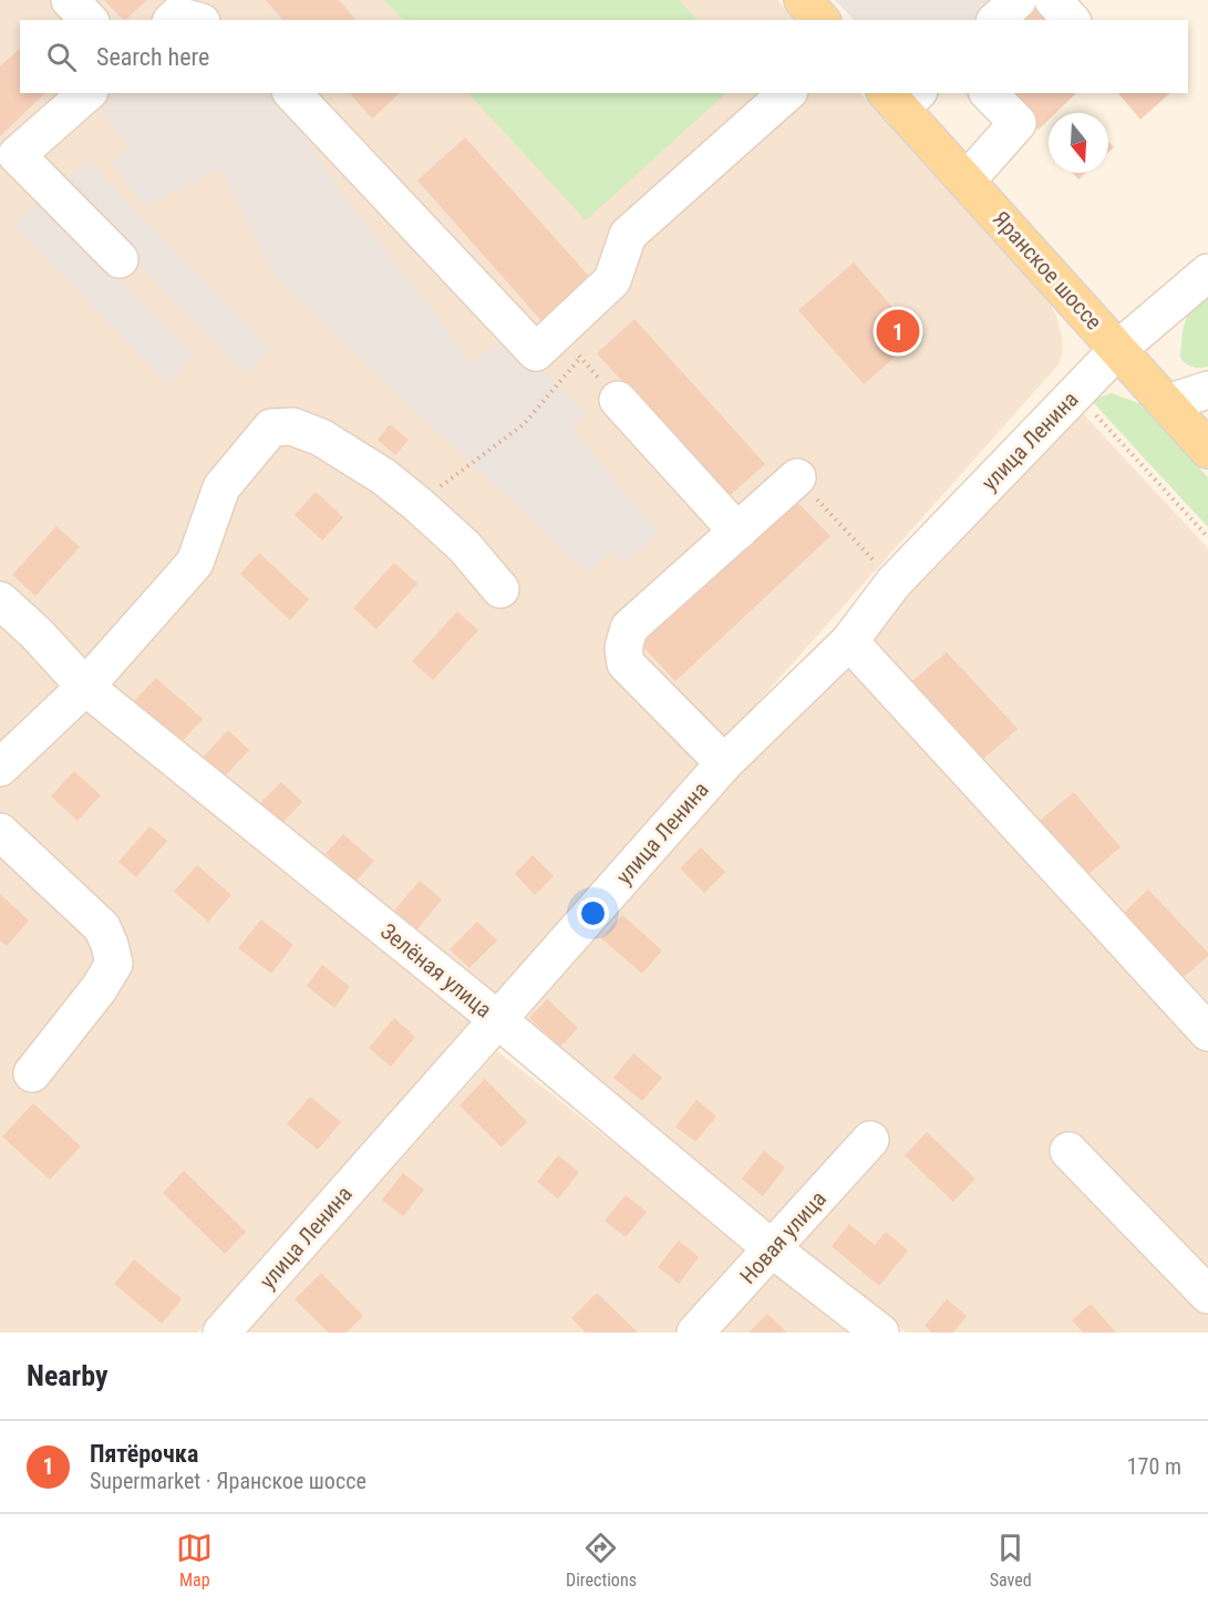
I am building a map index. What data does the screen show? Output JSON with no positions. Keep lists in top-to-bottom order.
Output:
{
  "streets": {
    "main road": ["Яранское шоссе"],
    "street": ["улица Ленина", "Зелёная улица", "Новая улица"]
  },
  "crossings": [
    ["Яранское шоссе", "улица Ленина"],
    ["улица Ленина", "Зелёная улица"],
    ["Зелёная улица", "Новая улица"]
  ],
  "north": "bottom",
  "page": {
    "search": "Search here",
    "pins": "1",
    "heading": "Nearby",
    "list": [
      {
        "mark": "1",
        "name": "Пятёрочка",
        "note": "Supermarket · Яранское шоссе",
        "value": "170 m"
      }
    ],
    "nav": ["Map", "Directions", "Saved"]
  }
}
